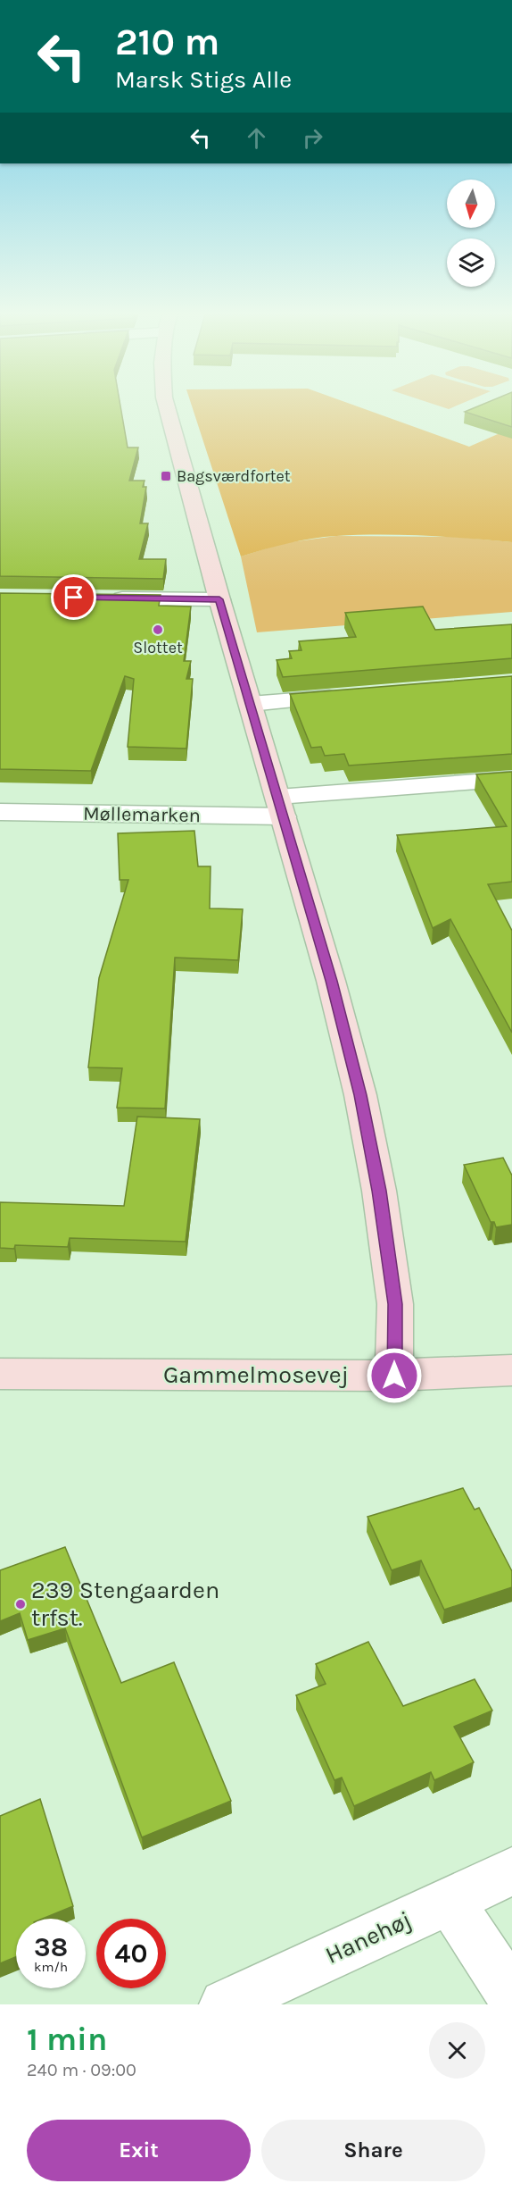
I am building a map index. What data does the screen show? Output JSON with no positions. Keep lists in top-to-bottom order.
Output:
{
  "streets": {
    "street": ["Møllemarken", "Gammelmosevej", "Hanehøj"]
  },
  "places": {
    "transit": ["Bagsværdfortet"],
    "other": ["Slottet", "239 Stengaarden trfst."]
  },
  "north": "bottom",
  "page": {
    "turn": ["210 m", "Marsk Stigs Alle"],
    "speed": "38 km/h",
    "limit": "40",
    "heading": ["1 min", "240 m · 09:00"],
    "buttons": ["Exit", "Share"]
  }
}
